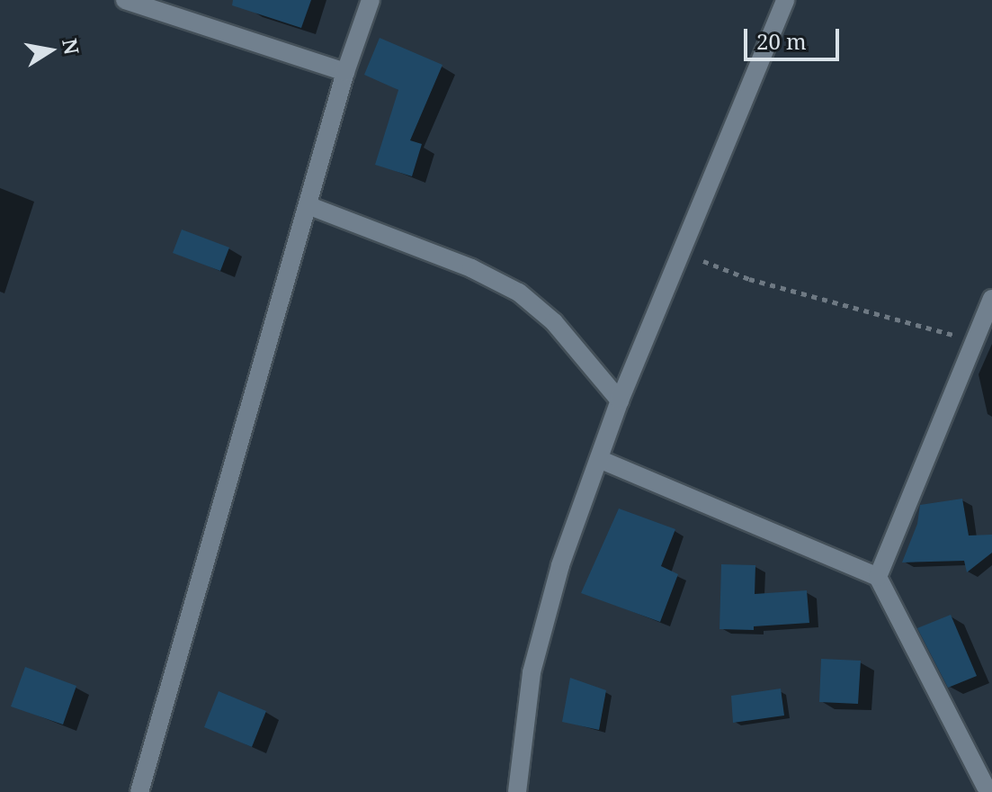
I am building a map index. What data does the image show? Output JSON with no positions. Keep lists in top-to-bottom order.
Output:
{
  "scale_bar": "20 m",
  "north": "right"
}
